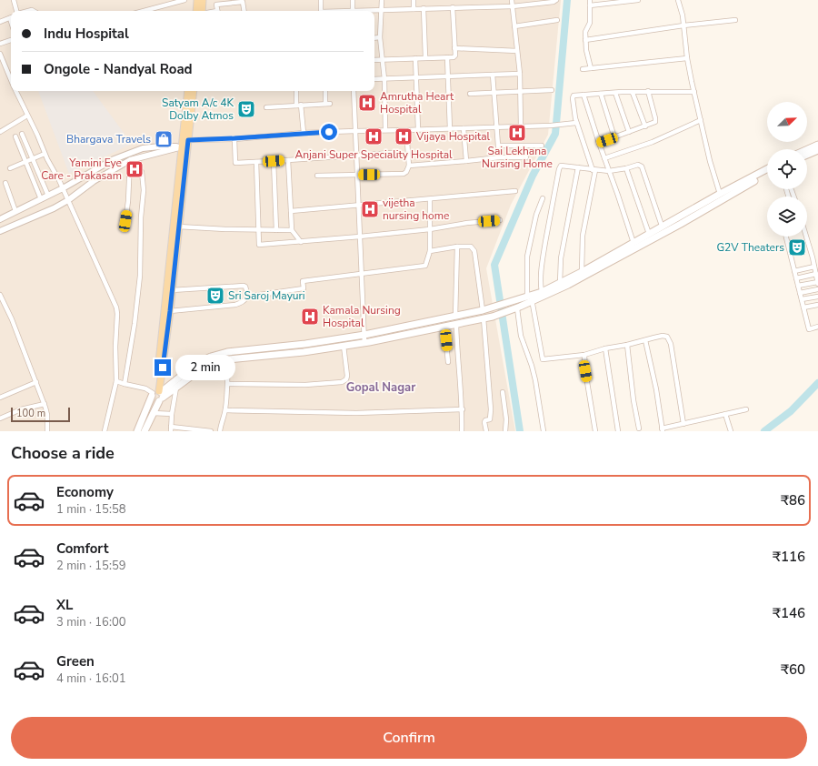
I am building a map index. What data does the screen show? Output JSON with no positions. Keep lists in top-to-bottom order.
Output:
{
  "districts": ["Gopal Nagar"],
  "places": {
    "hospital": [
      "Amrutha Heart Hospital",
      "Sai Lekhana Nursing Home",
      "Anjani Super Speciality Hospital",
      "Vijaya Hospital",
      "Yamini Eye Care - Prakasam",
      "vijetha nursing home",
      "Kamala Nursing Hospital"
    ],
    "theatre": ["Satyam A/c 4K Dolby Atmos", "G2V Theaters", "Sri Saroj Mayuri"],
    "shop": ["Bhargava Travels"]
  },
  "scale_bar": "100 m",
  "north": "top right",
  "page": {
    "banner": ["Indu Hospital", "Ongole - Nandyal Road"],
    "bubble": "2 min",
    "scale": "100 m",
    "heading": "Choose a ride",
    "list": [
      {
        "name": "Economy",
        "note": "1 min · 15:58",
        "value": "₹86"
      },
      {
        "name": "Comfort",
        "note": "2 min · 15:59",
        "value": "₹116"
      },
      {
        "name": "XL",
        "note": "3 min · 16:00",
        "value": "₹146"
      },
      {
        "name": "Green",
        "note": "4 min · 16:01",
        "value": "₹60"
      }
    ],
    "buttons": "Confirm"
  }
}
